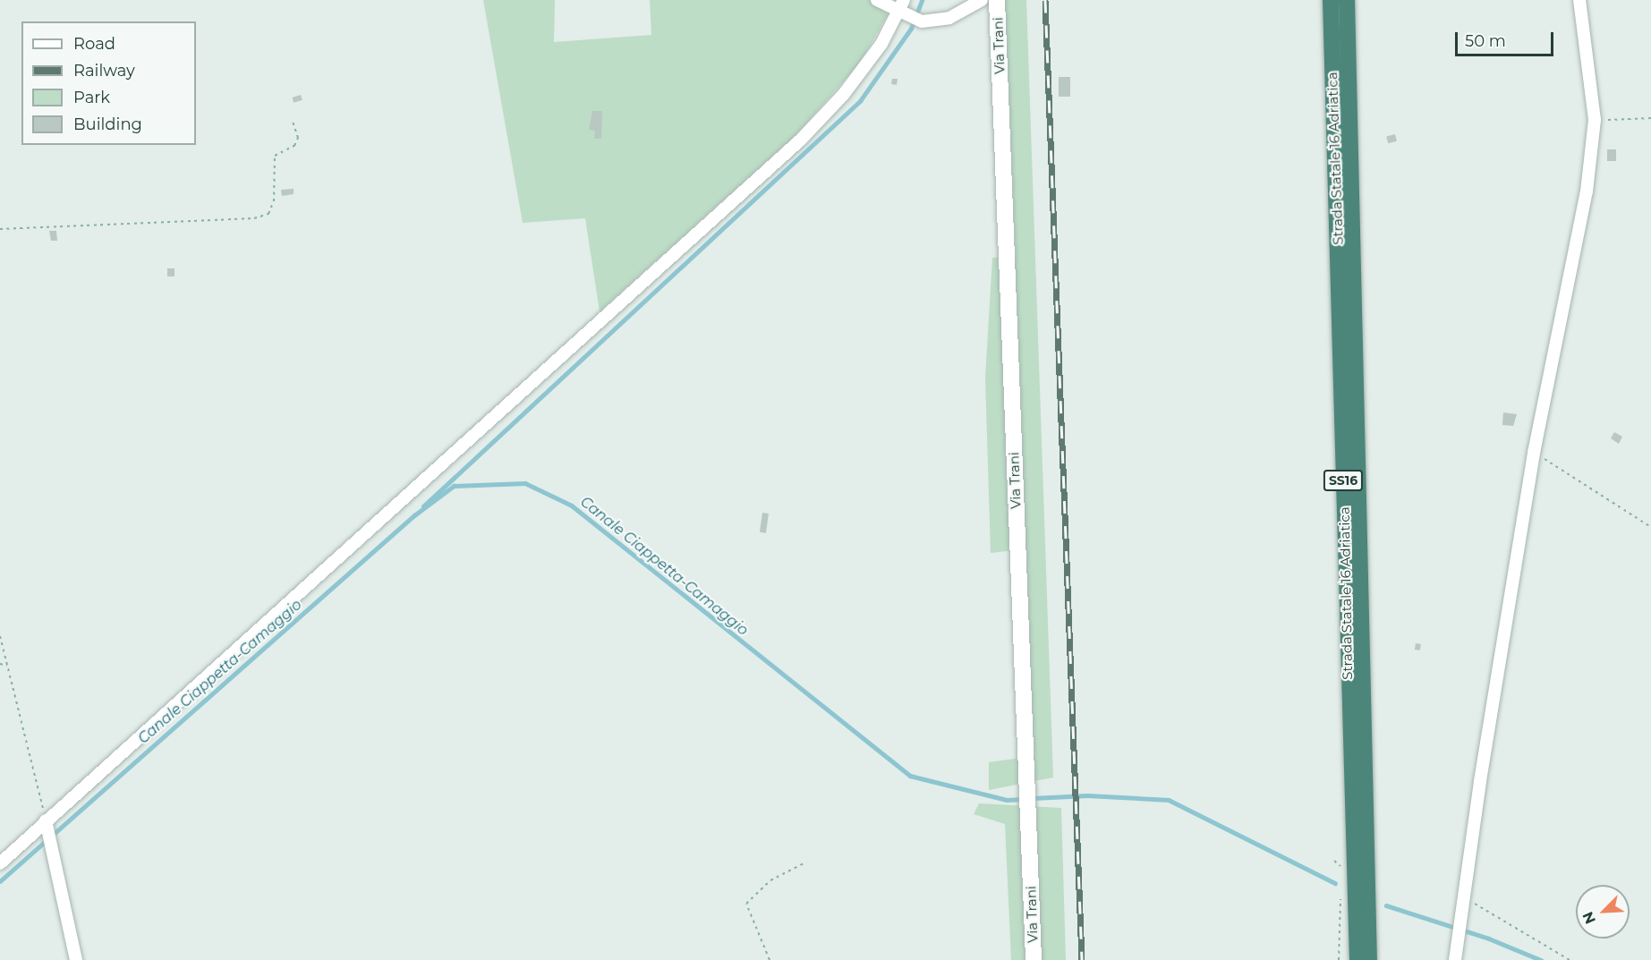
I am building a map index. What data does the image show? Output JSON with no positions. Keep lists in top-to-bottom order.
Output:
{
  "streets": {
    "highway": ["Strada Statale 16 Adriatica", "SS16"],
    "main road": ["Via Trani"]
  },
  "water": ["Canale Ciappetta-Camaggio"],
  "legend": [
    "Road",
    "Railway",
    "Park",
    "Building"
  ],
  "scale_bar": "50 m",
  "north": "bottom left"
}
